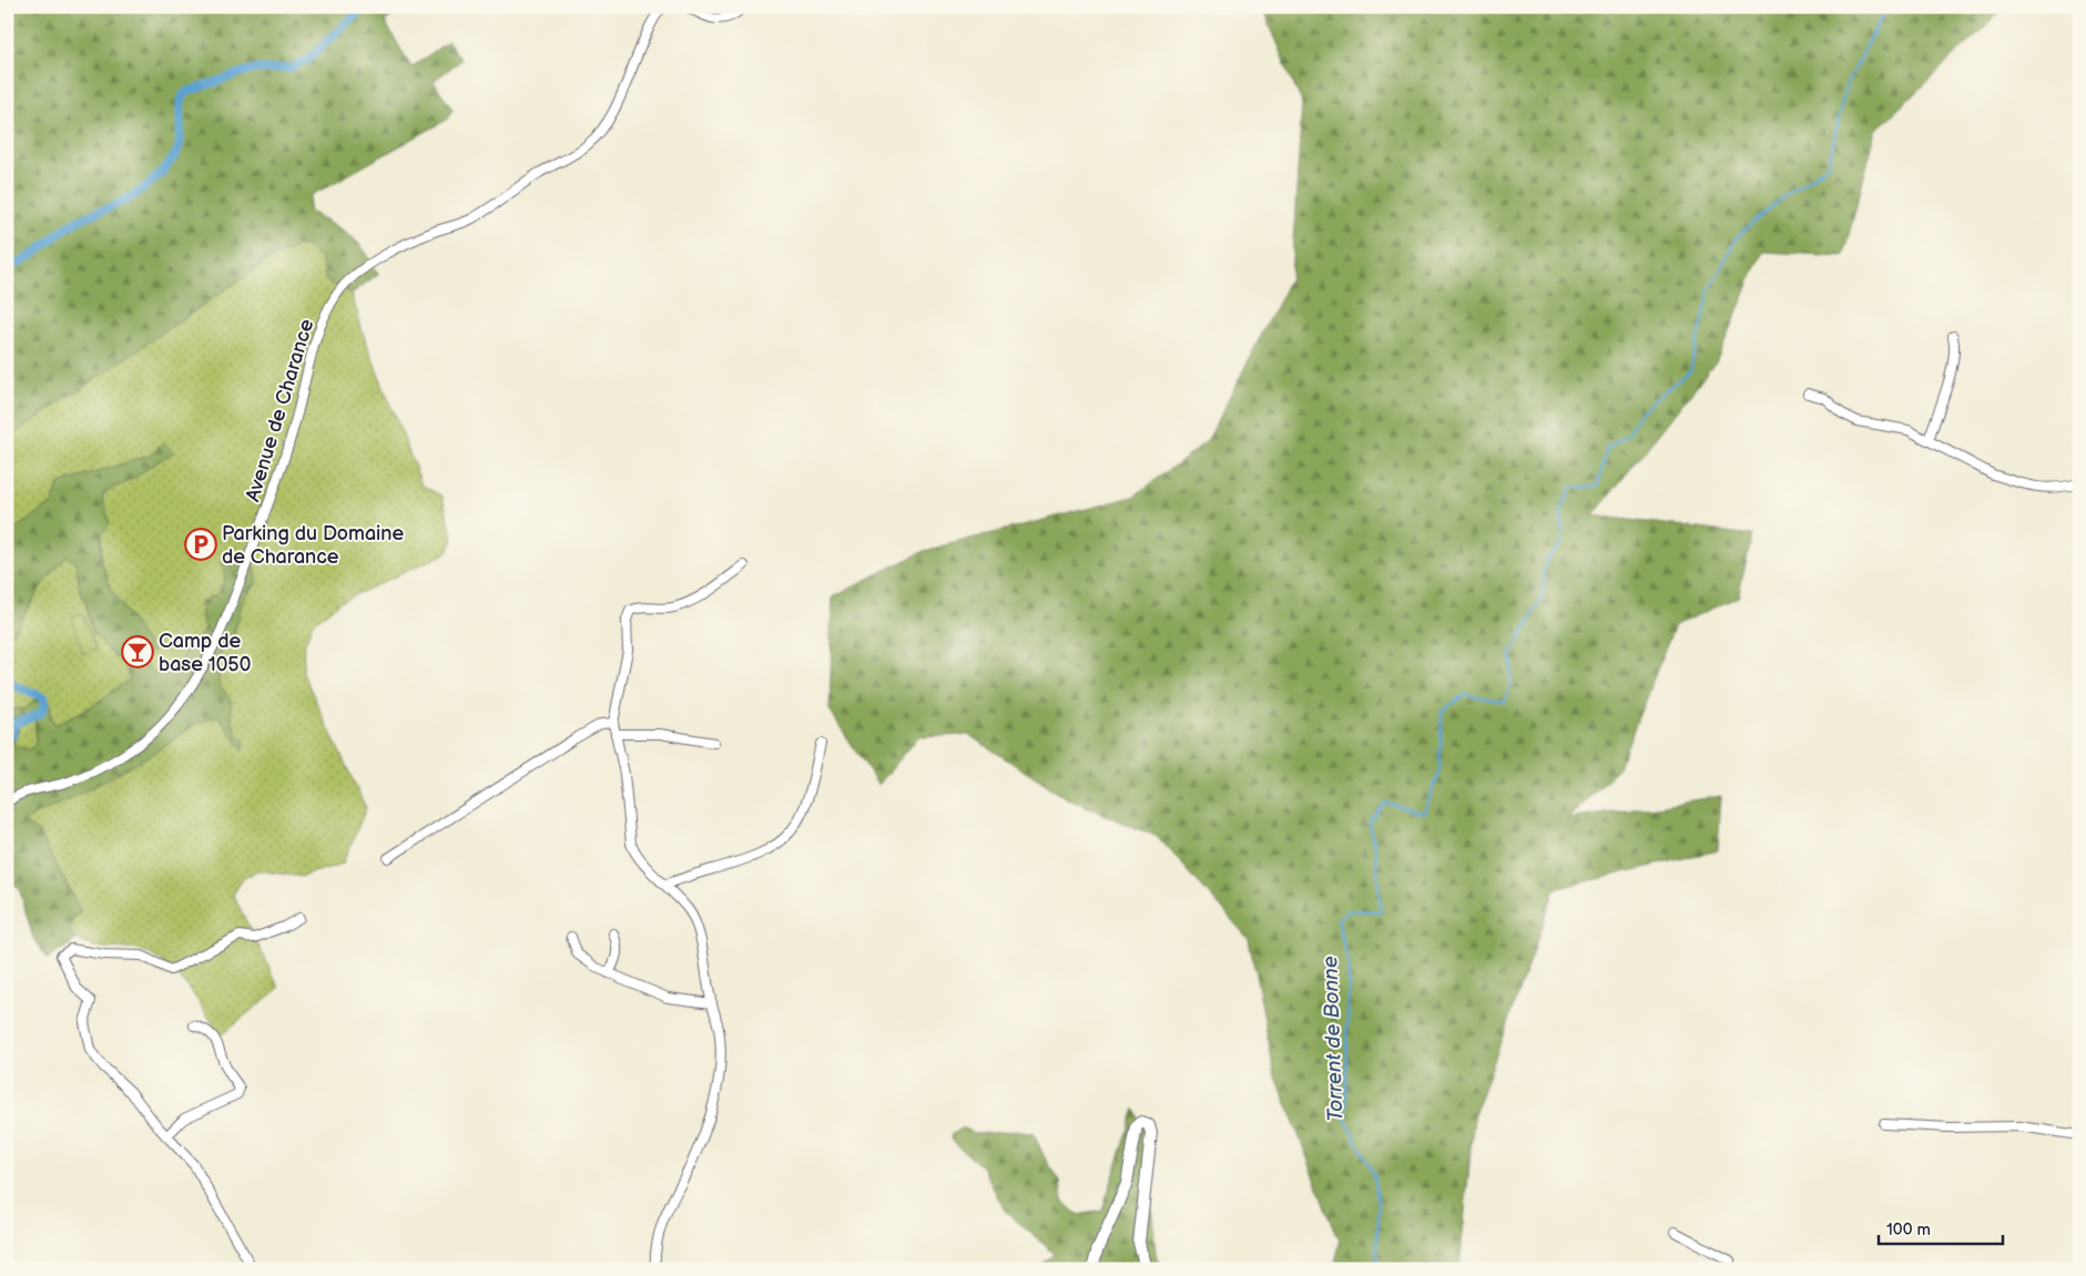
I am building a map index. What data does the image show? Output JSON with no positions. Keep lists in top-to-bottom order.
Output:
{
  "streets": {
    "street": ["Avenue de Charance"]
  },
  "water": ["Torrent de Bonne"],
  "places": {
    "parking": ["Parking du Domaine de Charance"],
    "bar": ["Camp de base 1050"]
  },
  "scale_bar": "100 m"
}
